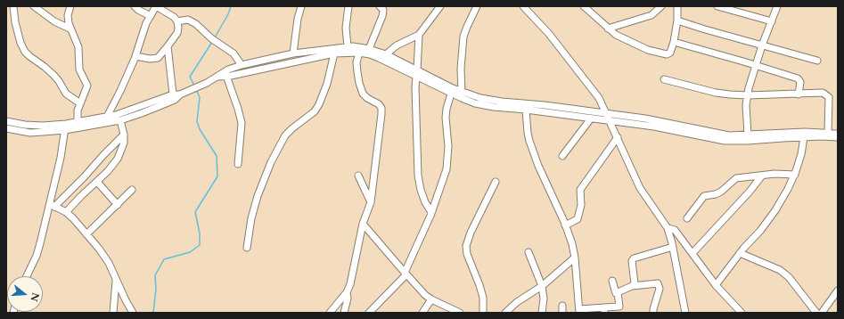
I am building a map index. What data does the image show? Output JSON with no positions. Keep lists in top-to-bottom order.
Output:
{
  "north": "right"
}
